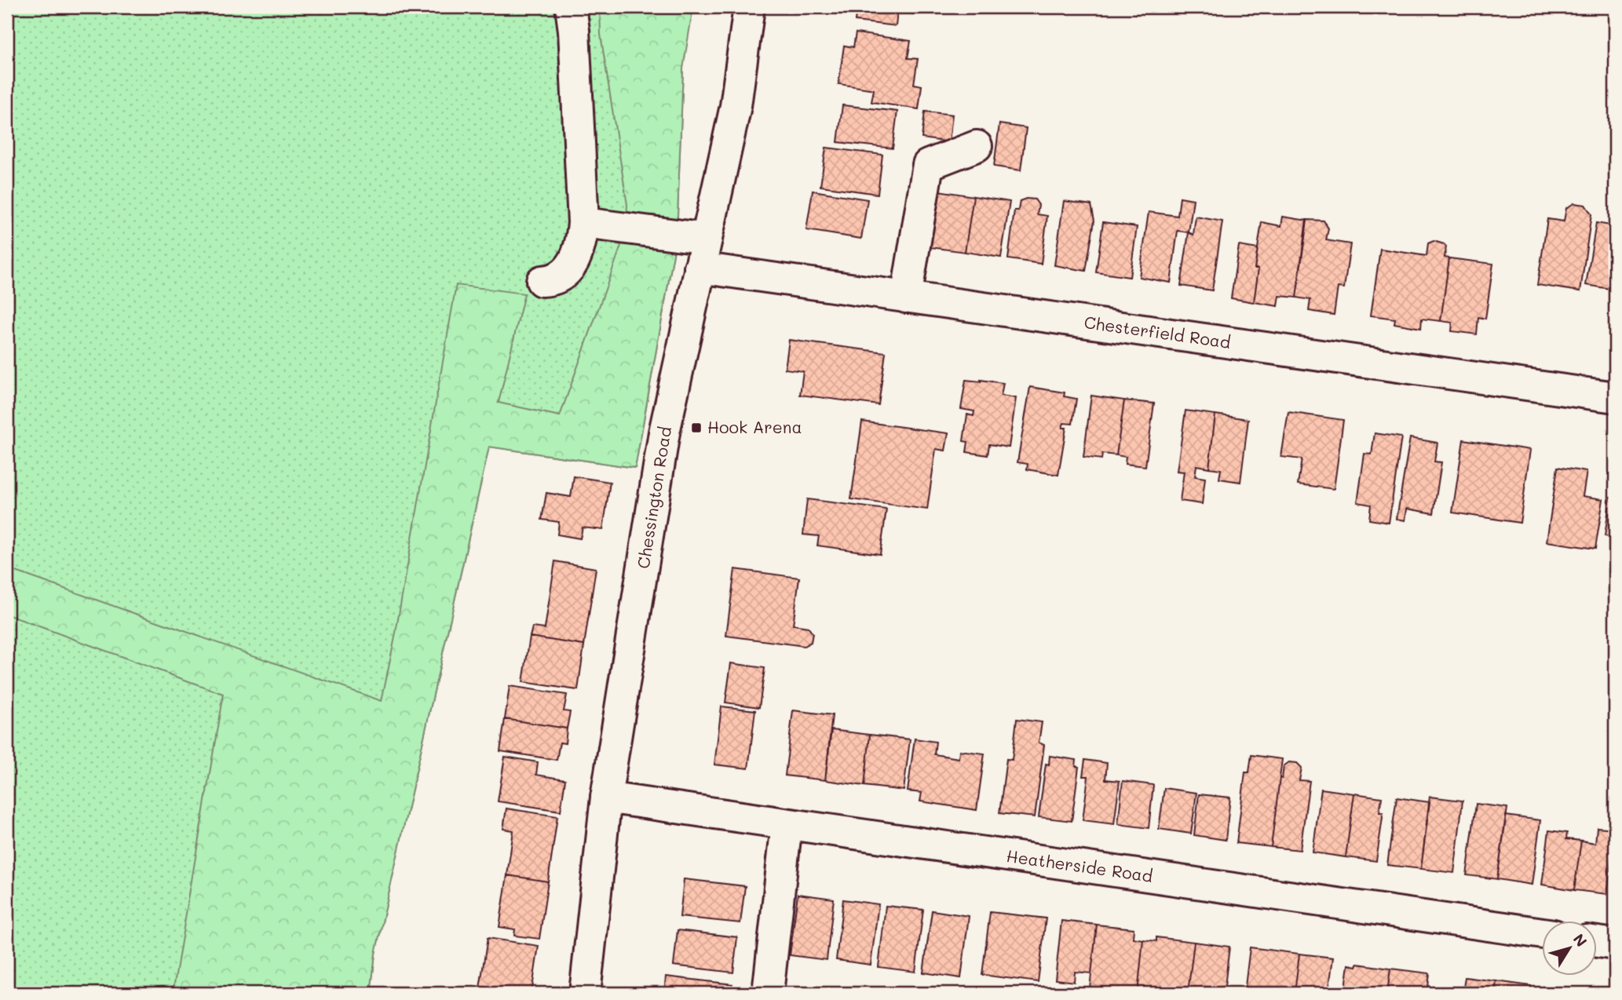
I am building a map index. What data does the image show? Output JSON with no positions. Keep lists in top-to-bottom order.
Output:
{
  "streets": {
    "street": ["Chesterfield Road", "Chessington Road", "Heatherside Road"]
  },
  "crossings": [
    ["Chesterfield Road", "Chessington Road"],
    ["Chessington Road", "Heatherside Road"]
  ],
  "places": {
    "transit": ["Hook Arena"]
  },
  "north": "top right"
}
